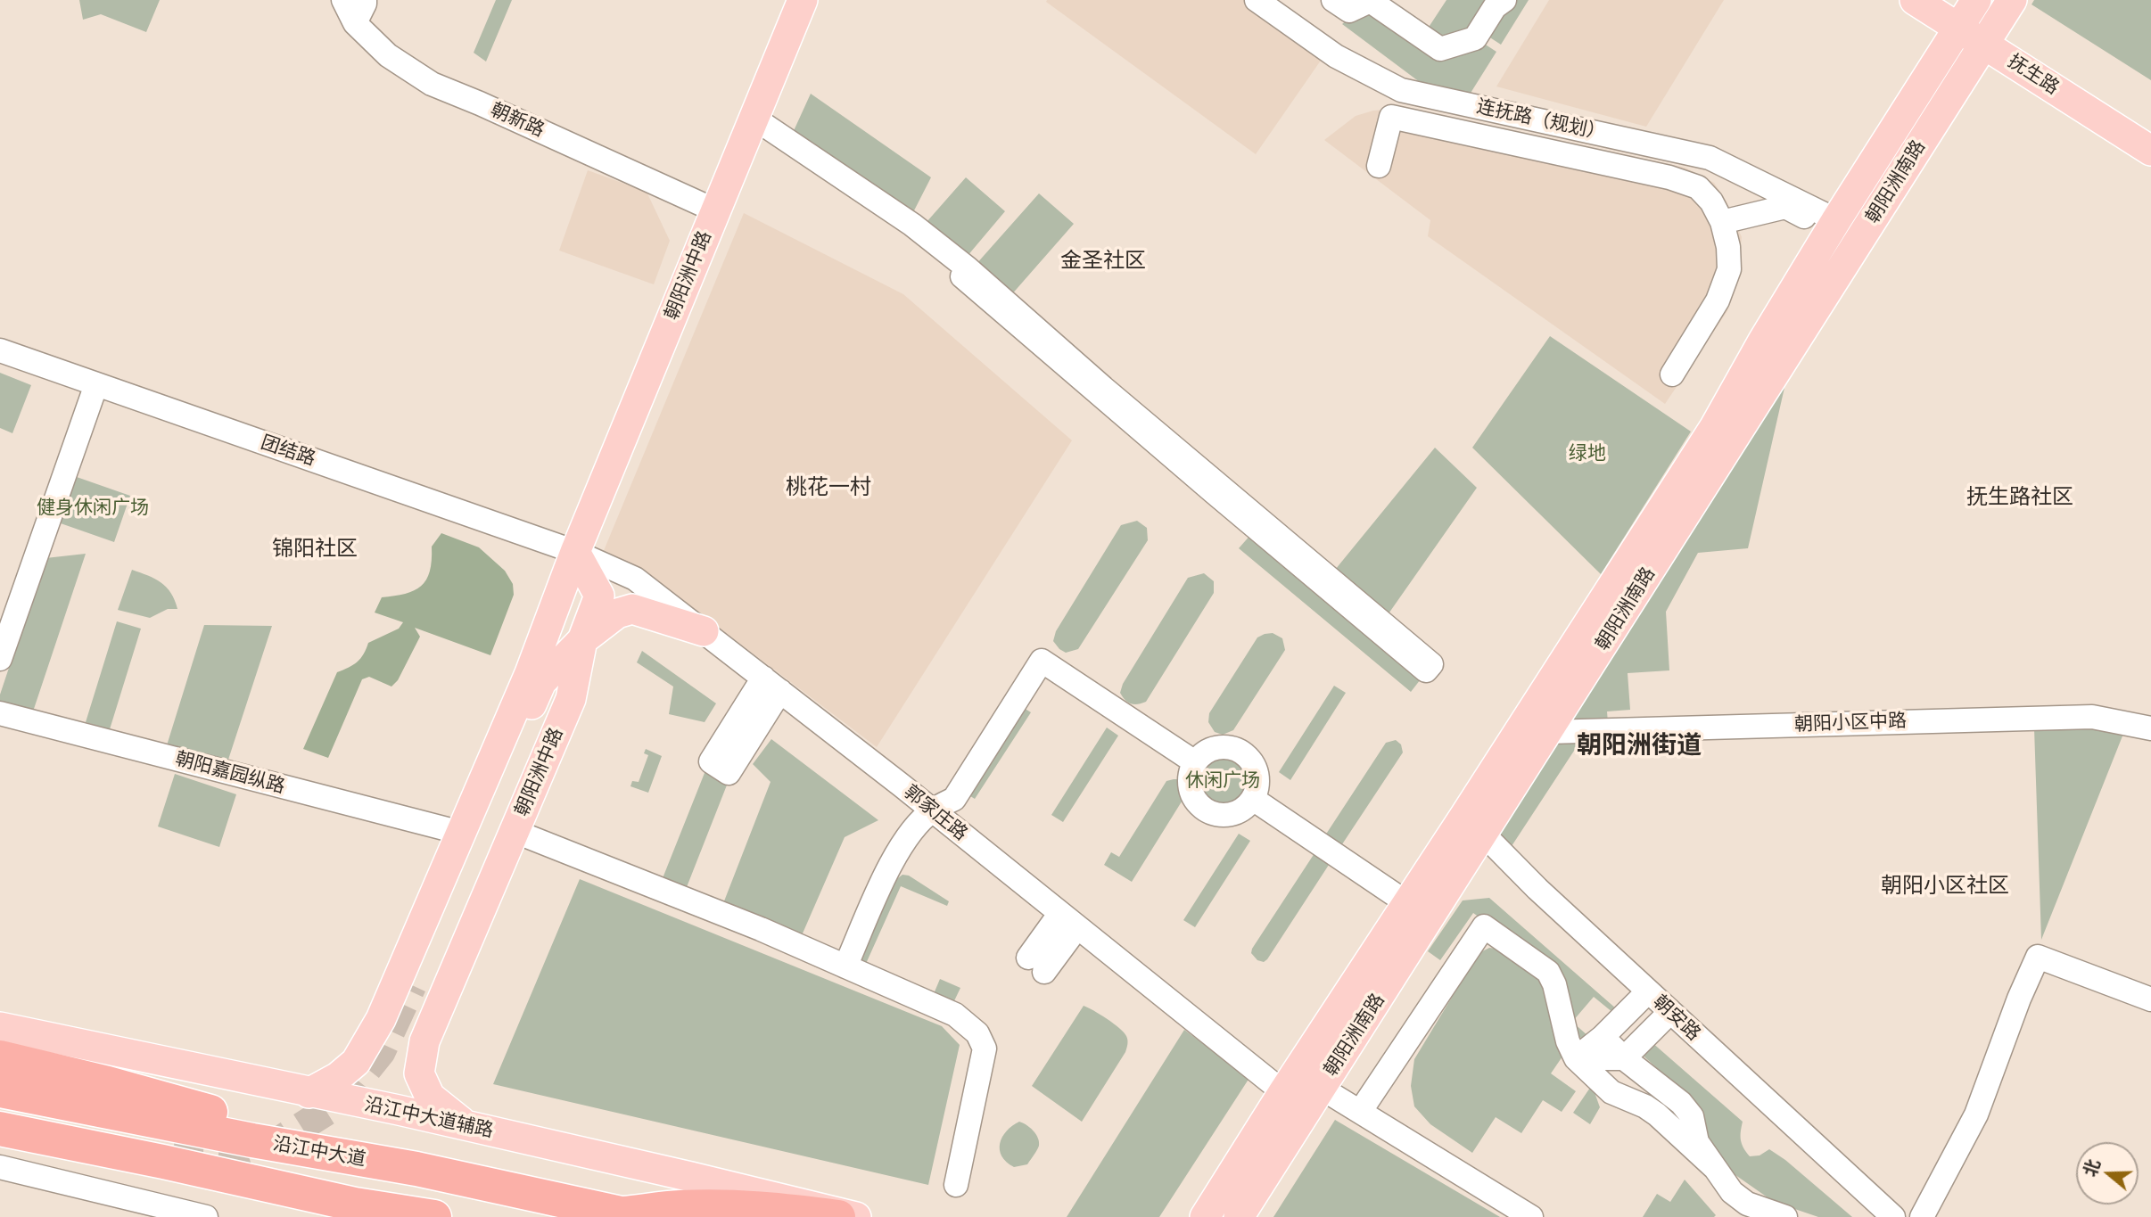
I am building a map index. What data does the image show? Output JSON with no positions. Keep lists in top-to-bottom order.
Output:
{
  "streets": {
    "highway": ["沿江中大道"],
    "main road": [
      "抚生路",
      "朝阳洲南路",
      "朝阳洲中路",
      "沿江中大道辅路"
    ],
    "street": [
      "朝新路",
      "连抚路（规划）",
      "团结路",
      "朝阳小区中路",
      "朝阳嘉园纵路",
      "郭家庄路",
      "朝安路"
    ]
  },
  "crossings": [
    ["抚生路", "朝阳洲南路"],
    ["朝新路", "朝阳洲中路"],
    ["连抚路（规划）", "朝阳洲南路"],
    ["朝阳洲南路", "朝阳小区中路"],
    ["朝阳洲南路", "郭家庄路"],
    ["朝阳洲南路", "朝安路"],
    ["朝阳洲中路", "团结路"],
    ["朝阳洲中路", "朝阳嘉园纵路"],
    ["朝阳洲中路", "郭家庄路"],
    ["朝阳洲中路", "沿江中大道辅路"],
    ["团结路", "郭家庄路"]
  ],
  "districts": [
    "金圣社区",
    "桃花一村",
    "抚生路社区",
    "锦阳社区",
    "朝阳洲街道",
    "朝阳小区社区"
  ],
  "parks": ["绿地", "健身休闲广场", "休闲广场"],
  "north": "left"
}
